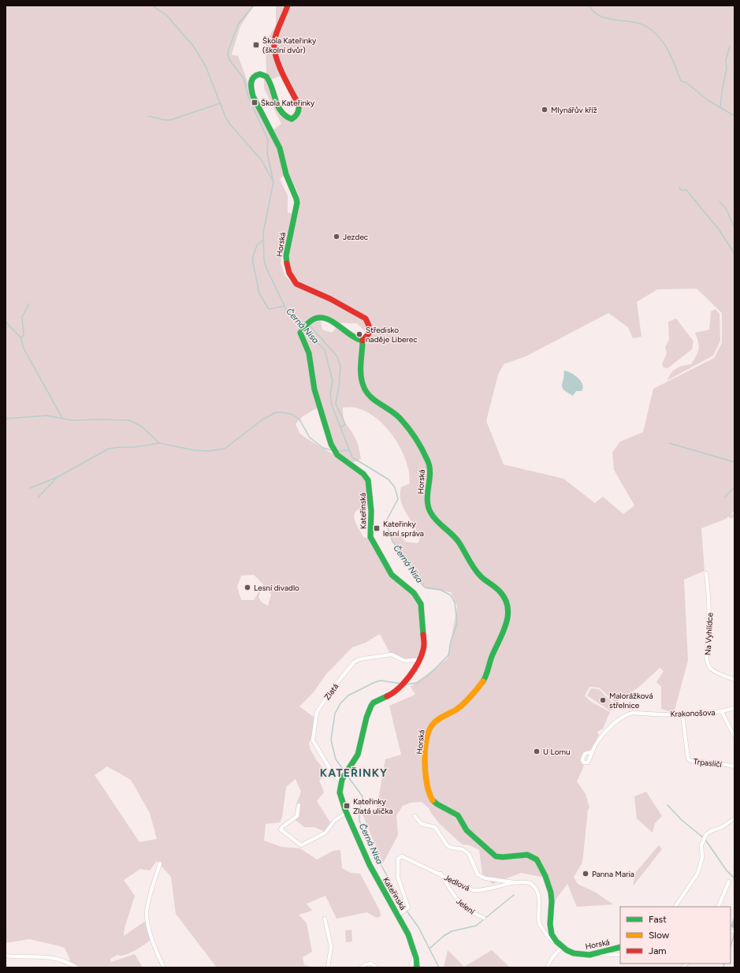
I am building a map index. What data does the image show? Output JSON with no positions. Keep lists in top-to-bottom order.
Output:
{
  "streets": {
    "street": [
      "Horská",
      "Kateřinská",
      "Na Vyhlídce",
      "Zlatá",
      "Krakonošova",
      "Trpasličí",
      "Jedlová",
      "Jelení"
    ]
  },
  "crossings": [
    ["Horská", "Kateřinská"],
    ["Horská", "Jedlová"],
    ["Kateřinská", "Zlatá"],
    ["Kateřinská", "Jedlová"],
    ["Krakonošova", "Trpasličí"],
    ["Jedlová", "Jelení"]
  ],
  "districts": ["KATEŘINKY"],
  "water": ["Černá Nisa"],
  "places": {
    "transit": [
      "Škola Kateřinky (školní dvůr)",
      "Škola Kateřinky",
      "Kateřinky lesní správa",
      "Kateřinky Zlatá ulička"
    ],
    "other": [
      "Mlynářův kříž",
      "Jezdec",
      "Středisko naděje Liberec",
      "Lesní divadlo",
      "Malorážková střelnice",
      "U Lomu",
      "Panna Maria"
    ]
  },
  "legend": ["Fast", "Slow", "Jam"]
}
